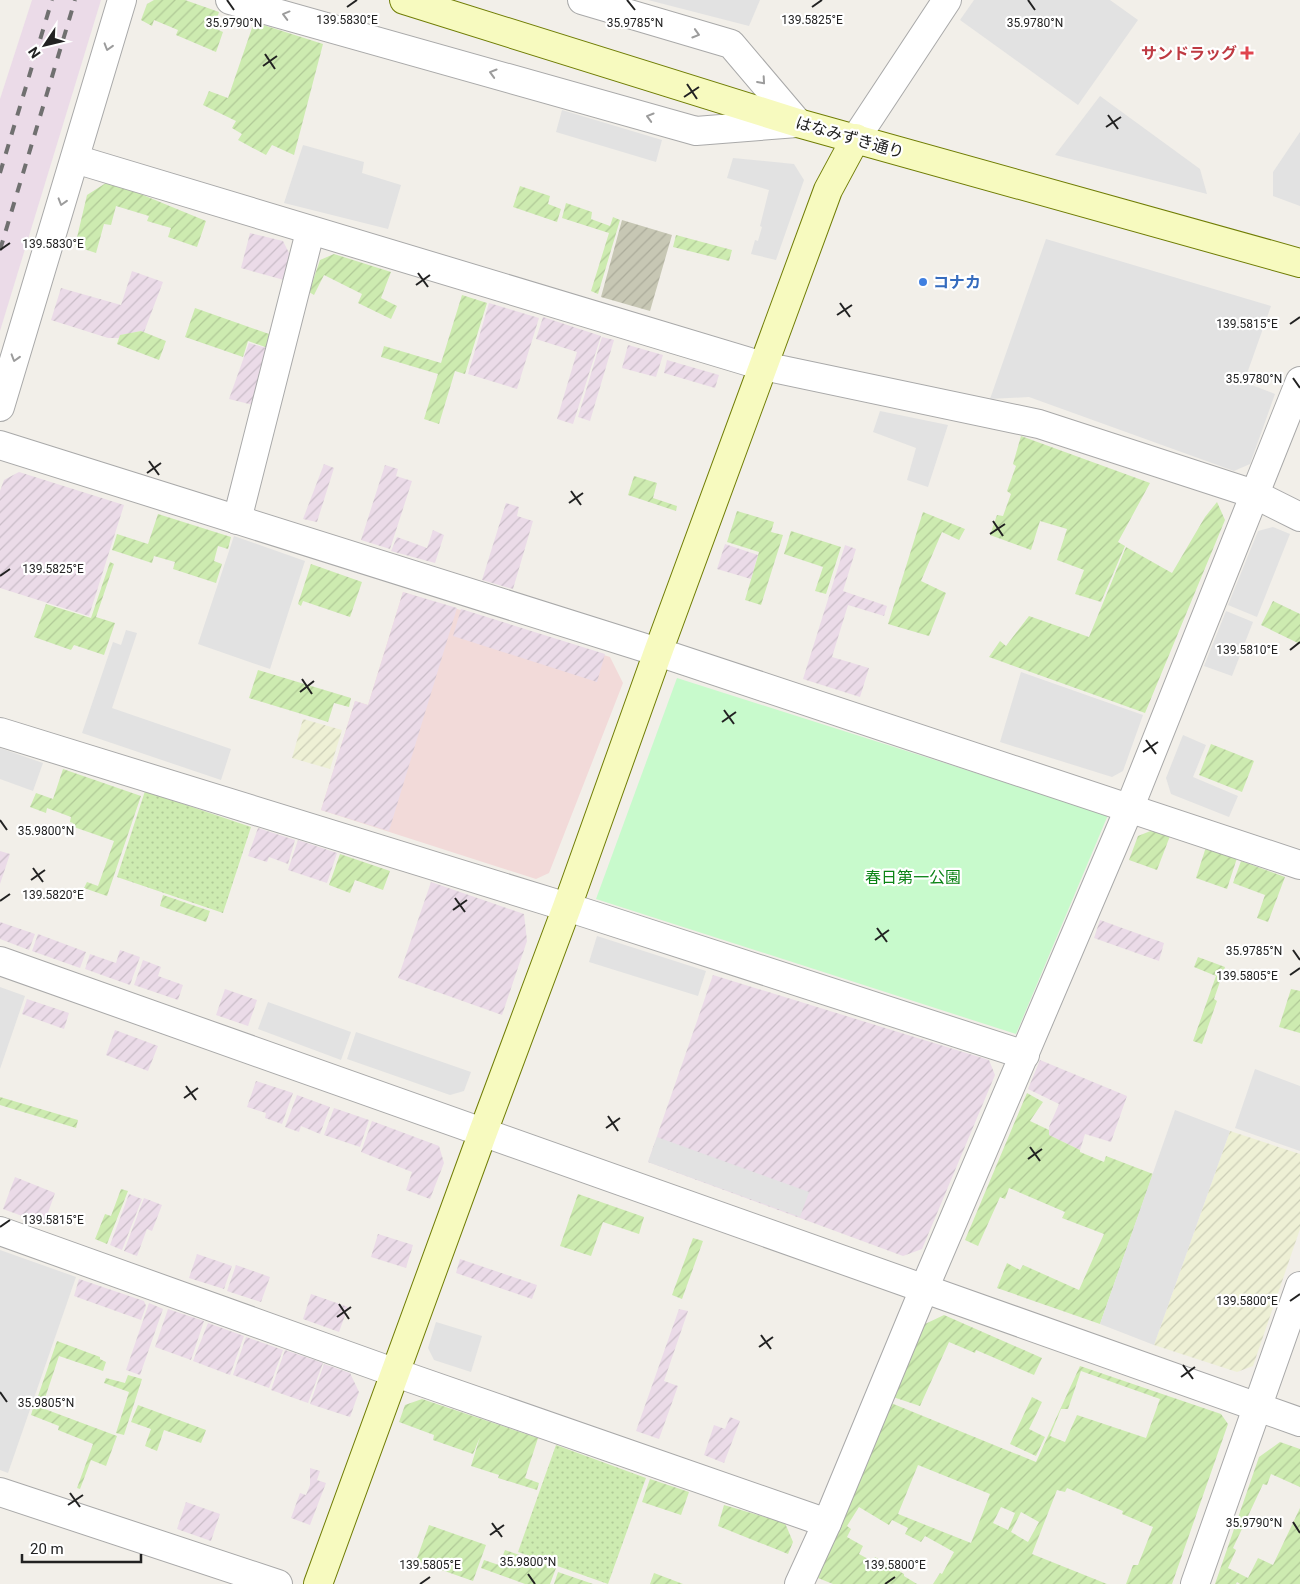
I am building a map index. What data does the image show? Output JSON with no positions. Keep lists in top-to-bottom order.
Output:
{
  "streets": {
    "street": ["はなみずき通り"]
  },
  "parks": ["春日第一公園"],
  "places": {
    "health": ["サンドラッグ"],
    "other": ["コナカ"]
  },
  "scale_bar": "20 m",
  "north": "bottom left",
  "coordinates": [
    "139.5830°E",
    "139.5825°E",
    "35.9790°N",
    "35.9785°N",
    "35.9780°N",
    "139.5815°E",
    "139.5810°E",
    "35.9800°N",
    "139.5820°E",
    "139.5805°E",
    "139.5800°E",
    "35.9805°N"
  ]
}
